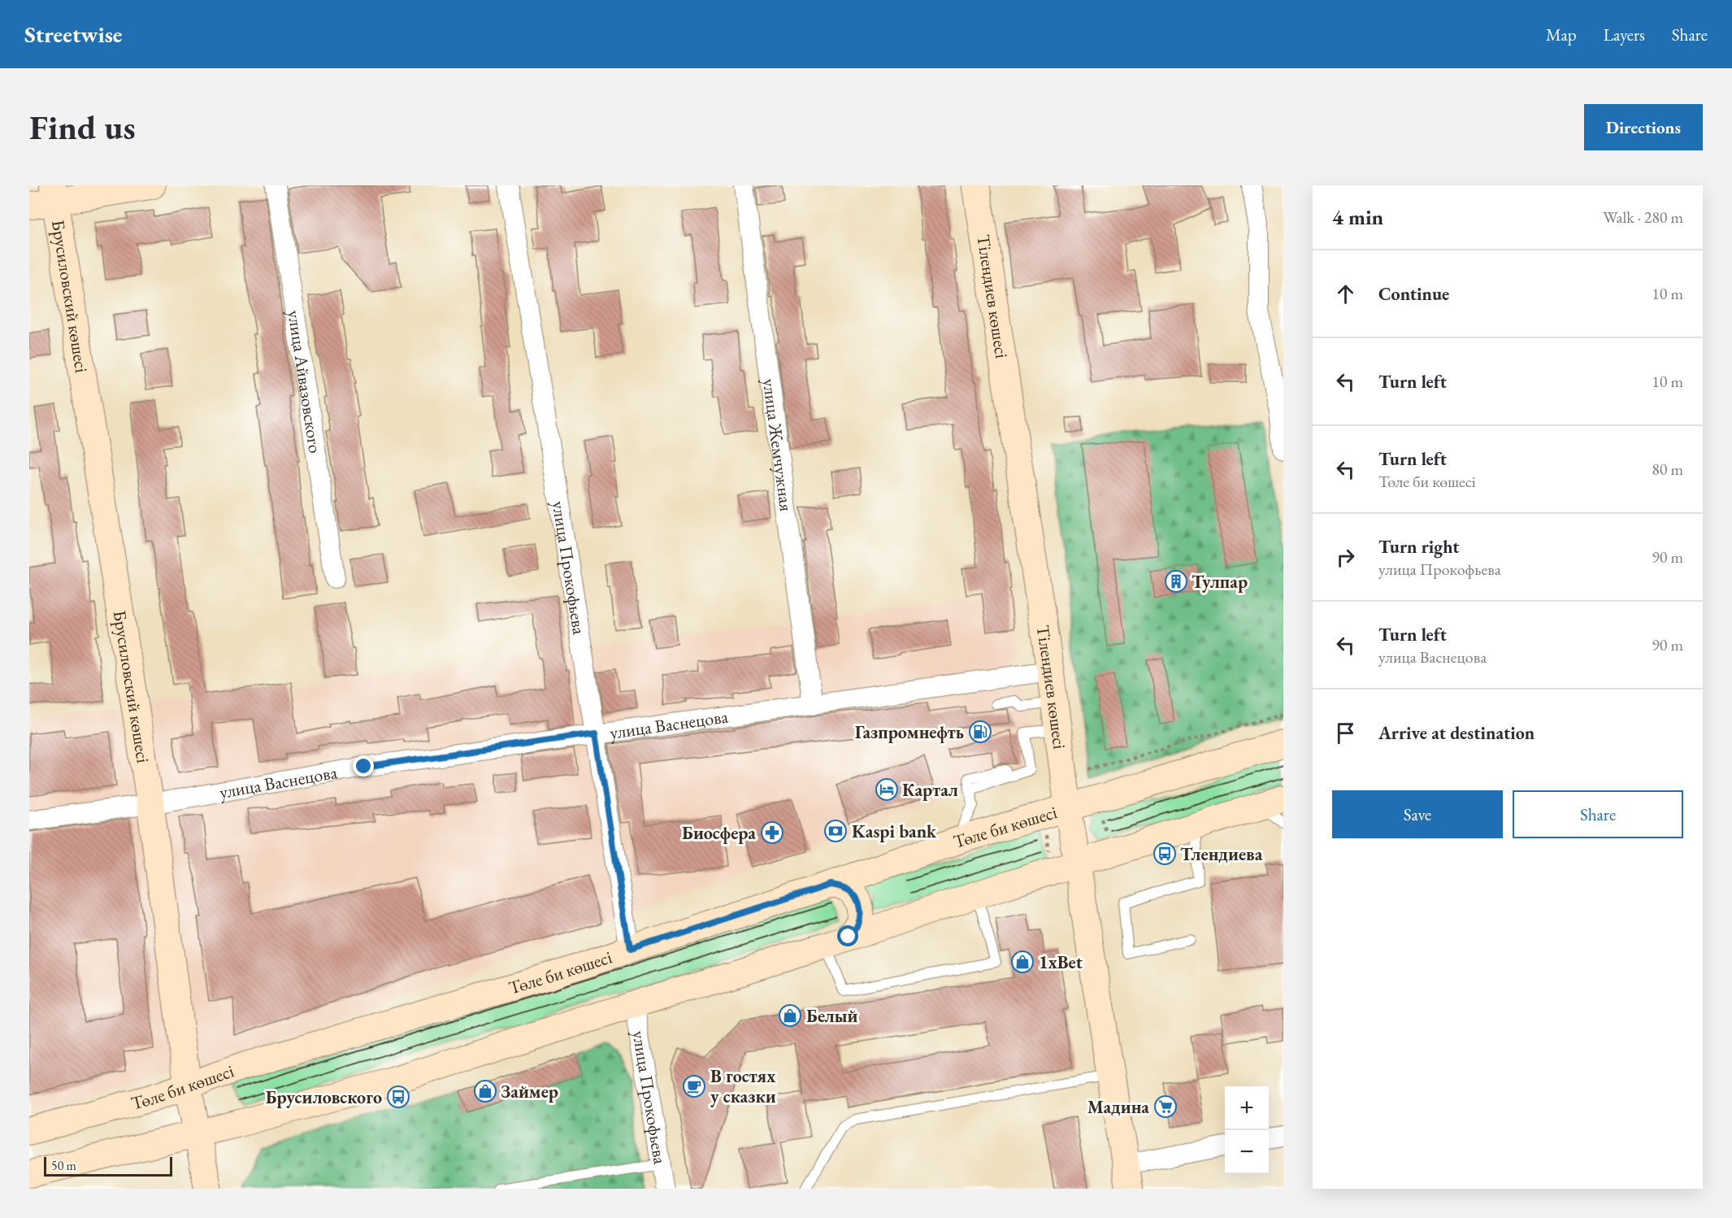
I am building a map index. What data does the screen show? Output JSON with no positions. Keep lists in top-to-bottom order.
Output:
{
  "streets": {
    "main road": ["Брусиловский көшесі", "Тілендиев көшесі", "Төле би көшесі"],
    "street": [
      "улица Айвазовского",
      "улица Жемчужная",
      "улица Прокофьева",
      "улица Васнецова"
    ]
  },
  "crossings": [
    ["Брусиловский көшесі", "улица Васнецова"],
    ["Брусиловский көшесі", "Төле би көшесі"],
    ["Тілендиев көшесі", "улица Васнецова"],
    ["Тілендиев көшесі", "Төле би көшесі"],
    ["улица Жемчужная", "улица Васнецова"],
    ["улица Прокофьева", "улица Васнецова"],
    ["улица Прокофьева", "Төле би көшесі"]
  ],
  "places": {
    "building": ["Тулпар"],
    "fuel station": ["Газпромнефть"],
    "hotel": ["Картал"],
    "bank": ["Kaspi bank"],
    "pharmacy": ["Биосфера"],
    "bus stop": ["Тлендиева", "Брусиловского"],
    "shop": ["1xBet", "Белый", "Займер"],
    "cafe": ["В гостях у сказки"],
    "supermarket": ["Мадина"]
  },
  "scale_bar": "50 m",
  "page": {
    "header": "Streetwise",
    "nav": ["Map", "Layers", "Share"],
    "buttons": [
      "Directions",
      ["Save", "Share"]
    ],
    "title": "Find us",
    "heading": ["4 min", "Walk · 280 m"],
    "list": [
      ["Continue", "10 m"],
      ["Turn left", "10 m"],
      ["Turn left", "Төле би көшесі", "80 m"],
      ["Turn right", "улица Прокофьева", "90 m"],
      ["Turn left", "улица Васнецова", "90 m"],
      "Arrive at destination"
    ],
    "map_buttons": ["+", "−"],
    "scale": "50 m"
  }
}
